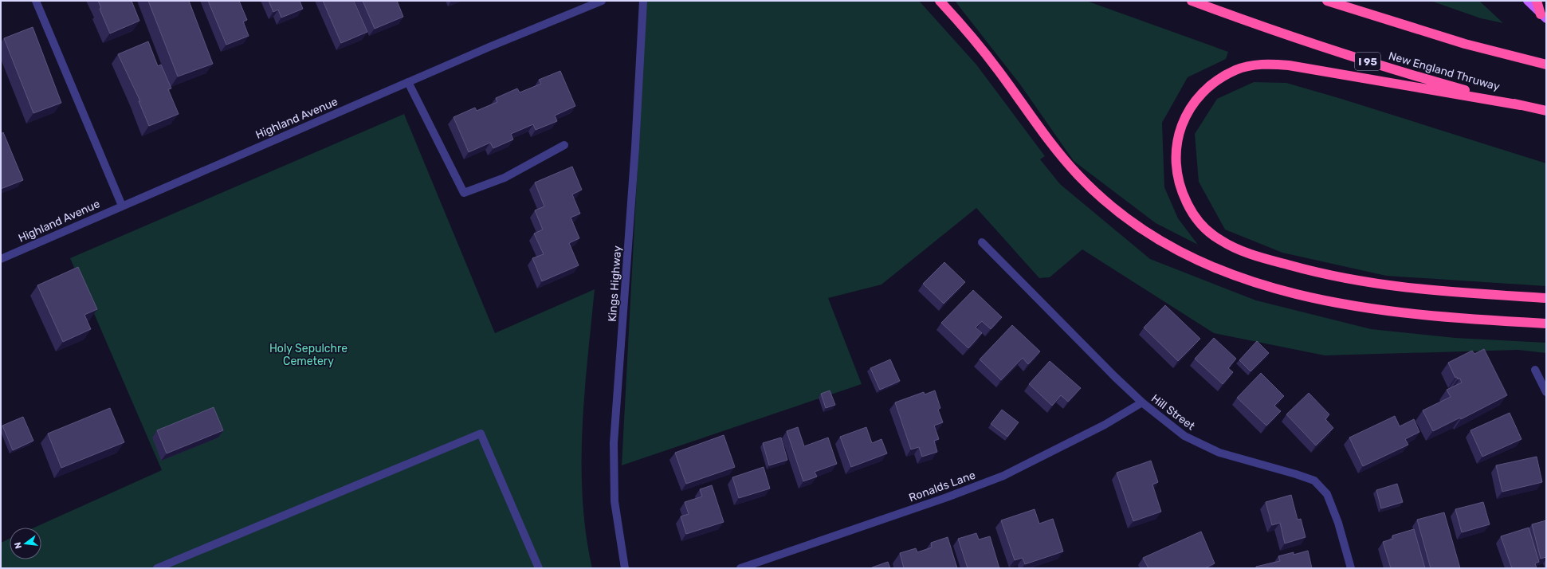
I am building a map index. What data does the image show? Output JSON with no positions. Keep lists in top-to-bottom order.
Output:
{
  "streets": {
    "highway": ["I 95", "New England Thruway"],
    "street": [
      "Highland Avenue",
      "Kings Highway",
      "Hill Street",
      "Ronalds Lane"
    ]
  },
  "crossings": [
    ["Hill Street", "Ronalds Lane"]
  ],
  "parks": ["Holy Sepulchre Cemetery"],
  "north": "left"
}
